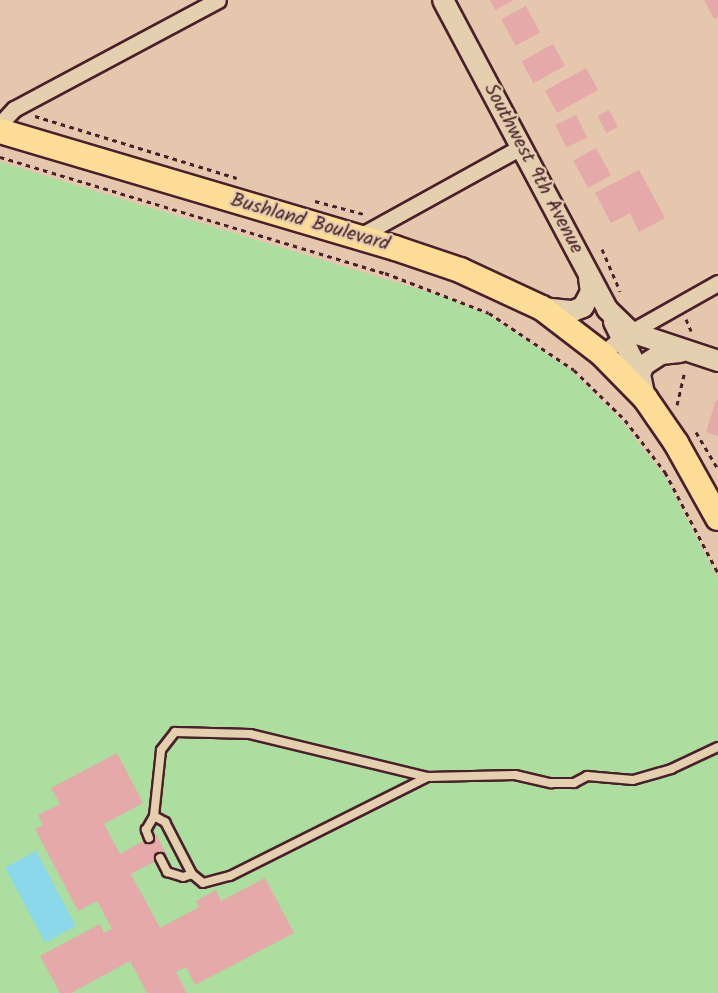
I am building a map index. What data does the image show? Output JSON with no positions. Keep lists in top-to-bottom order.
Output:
{
  "streets": {
    "main road": ["Bushland Boulevard"],
    "street": ["Southwest 9th Avenue"]
  }
}
